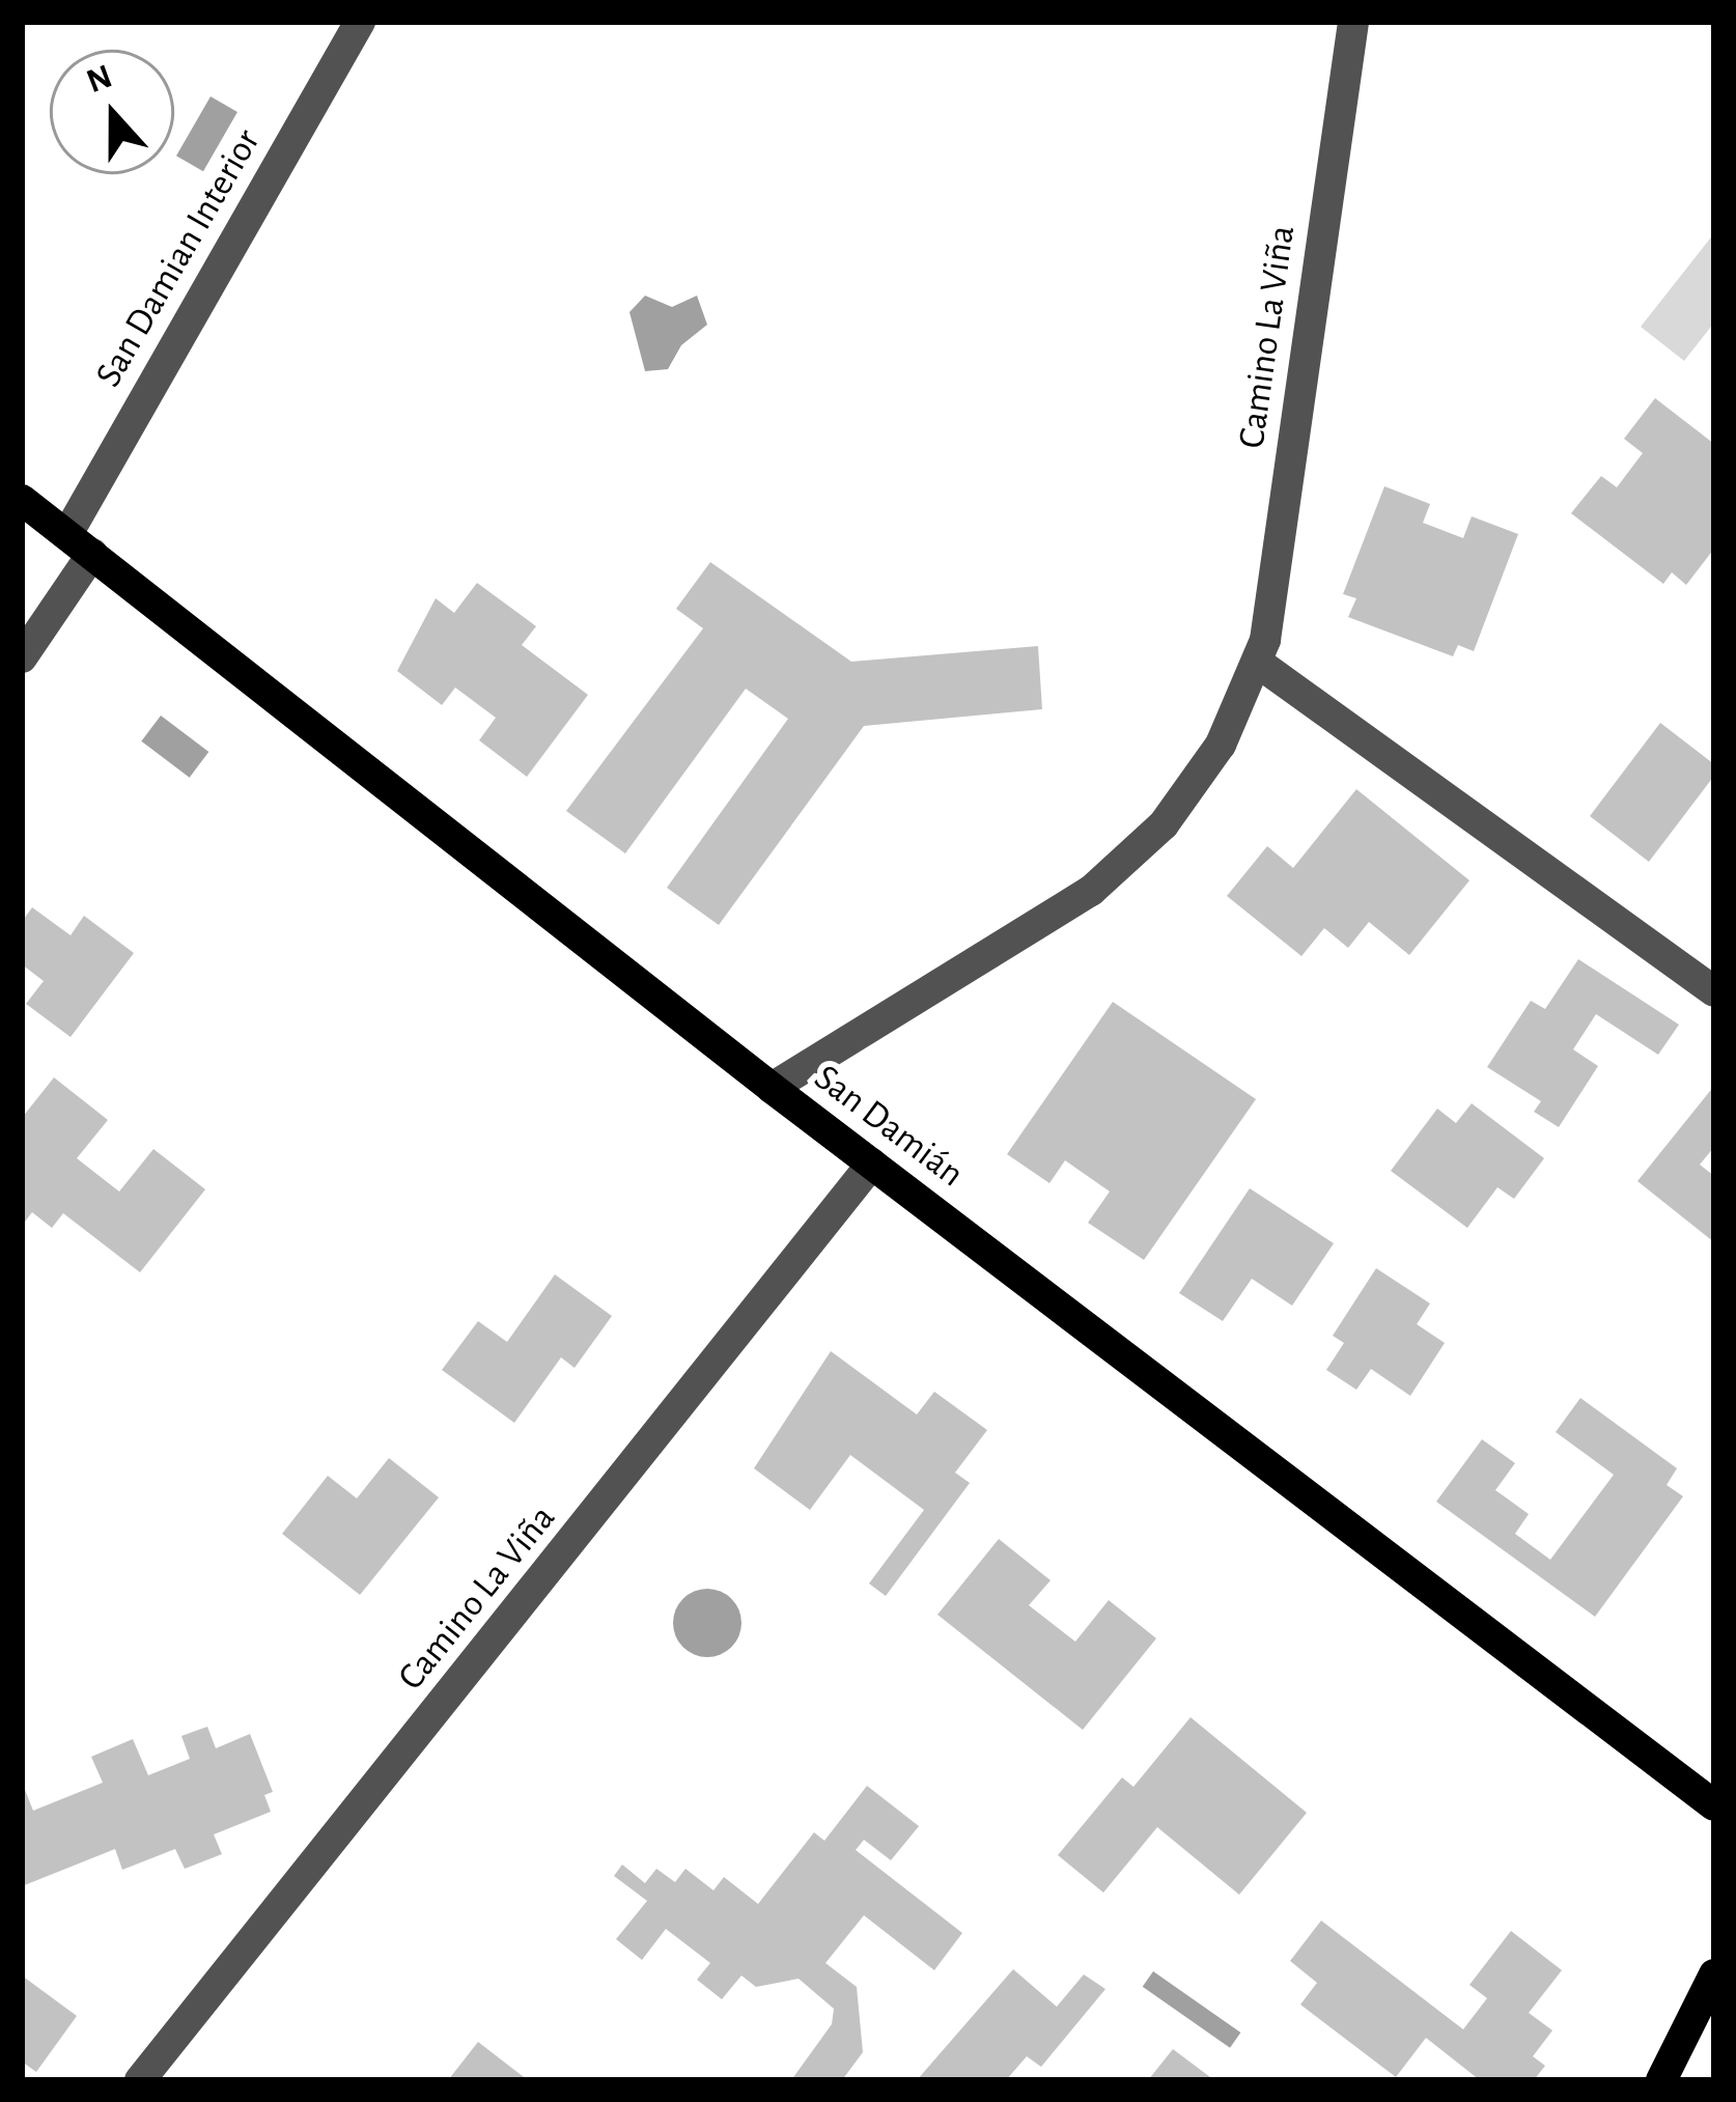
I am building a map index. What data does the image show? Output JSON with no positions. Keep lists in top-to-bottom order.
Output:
{
  "streets": {
    "main road": ["San Damián"],
    "street": ["San Damian Interior", "Camino La Viña"]
  },
  "crossings": [
    ["San Damian Interior", "San Damián"],
    ["Camino La Viña", "San Damián"]
  ],
  "north": "top"
}
